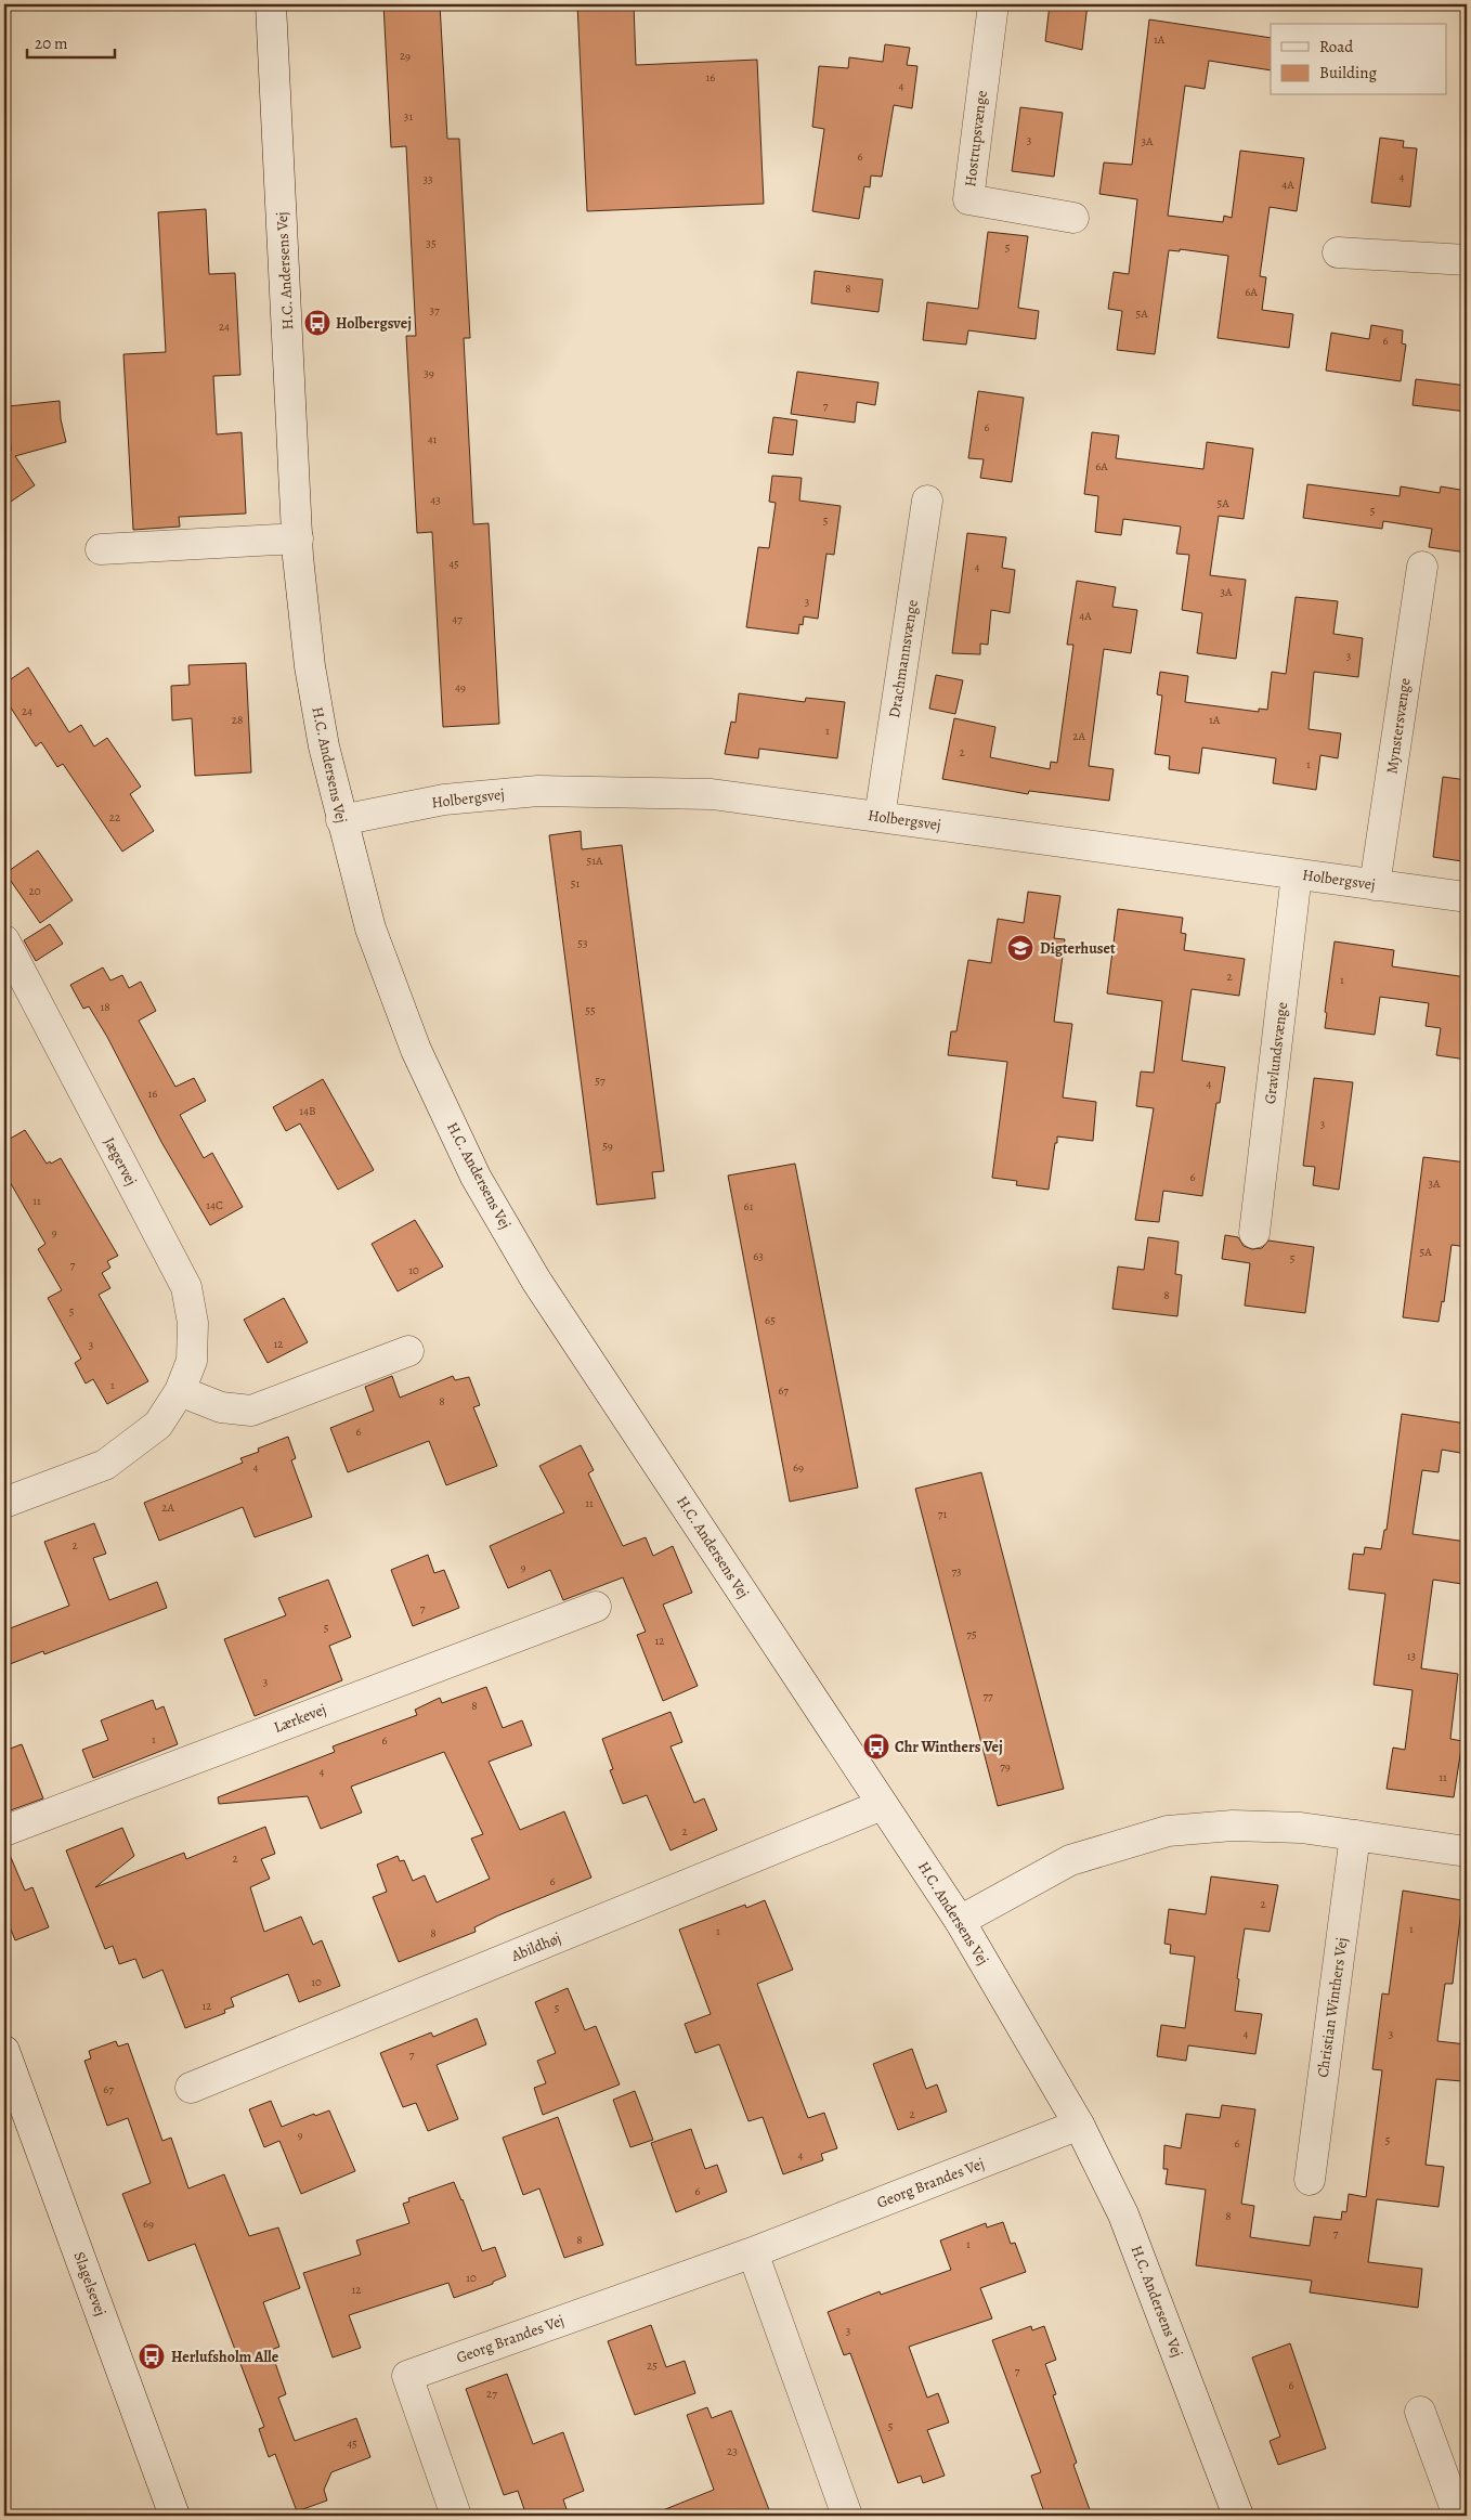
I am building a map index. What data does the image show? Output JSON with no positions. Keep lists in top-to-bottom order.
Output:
{
  "streets": {
    "street": [
      "Hostrupsvænge",
      "H.C. Andersens Vej",
      "Drachmannsvænge",
      "Mynstersvænge",
      "Holbergsvej",
      "Gravlundsvænge",
      "Jægervej",
      "Lærkevej",
      "Abildhøj",
      "Christian Winthers Vej",
      "Georg Brandes Vej",
      "Slagelsevej"
    ]
  },
  "crossings": [
    ["H.C. Andersens Vej", "Holbergsvej"],
    ["H.C. Andersens Vej", "Abildhøj"],
    ["H.C. Andersens Vej", "Georg Brandes Vej"],
    ["Drachmannsvænge", "Holbergsvej"],
    ["Mynstersvænge", "Holbergsvej"],
    ["Holbergsvej", "Gravlundsvænge"]
  ],
  "places": {
    "bus stop": ["Holbergsvej", "Chr Winthers Vej", "Herlufsholm Alle"],
    "school or university": ["Digterhuset"]
  },
  "house_numbers": [
    "1A",
    "29",
    "16",
    "4",
    "31",
    "3",
    "3A",
    "6",
    "4",
    "33",
    "4A",
    "35",
    "5",
    "8",
    "6A",
    "37",
    "5A",
    "24",
    "6",
    "39",
    "7",
    "6",
    "41",
    "6A",
    "43",
    "5A",
    "5",
    "5",
    "45",
    "4",
    "3A",
    "3",
    "4A",
    "47",
    "3",
    "49",
    "24",
    "28",
    "1A",
    "1",
    "2A",
    "2",
    "1",
    "22",
    "51A",
    "51",
    "20",
    "53",
    "2",
    "1",
    "18",
    "55",
    "57",
    "4",
    "16",
    "14B",
    "3",
    "59",
    "6",
    "3A",
    "11",
    "14C",
    "61",
    "9",
    "5A",
    "63",
    "5",
    "7",
    "10",
    "8",
    "5",
    "65",
    "12",
    "3",
    "1",
    "67",
    "8",
    "6",
    "4",
    "69",
    "11",
    "2A",
    "71",
    "2",
    "9",
    "73",
    "7",
    "5",
    "75",
    "12",
    "13",
    "3",
    "77",
    "8",
    "1",
    "6",
    "79",
    "4",
    "11",
    "2",
    "2",
    "6",
    "2",
    "1",
    "1",
    "8",
    "10",
    "12",
    "5",
    "4",
    "3",
    "7",
    "67",
    "2",
    "9",
    "5",
    "6",
    "4",
    "6",
    "8",
    "69",
    "7",
    "8",
    "1",
    "10",
    "12",
    "3",
    "25",
    "7",
    "6",
    "27",
    "5",
    "45",
    "23"
  ],
  "legend": ["Road", "Building"],
  "scale_bar": "20 m"
}
